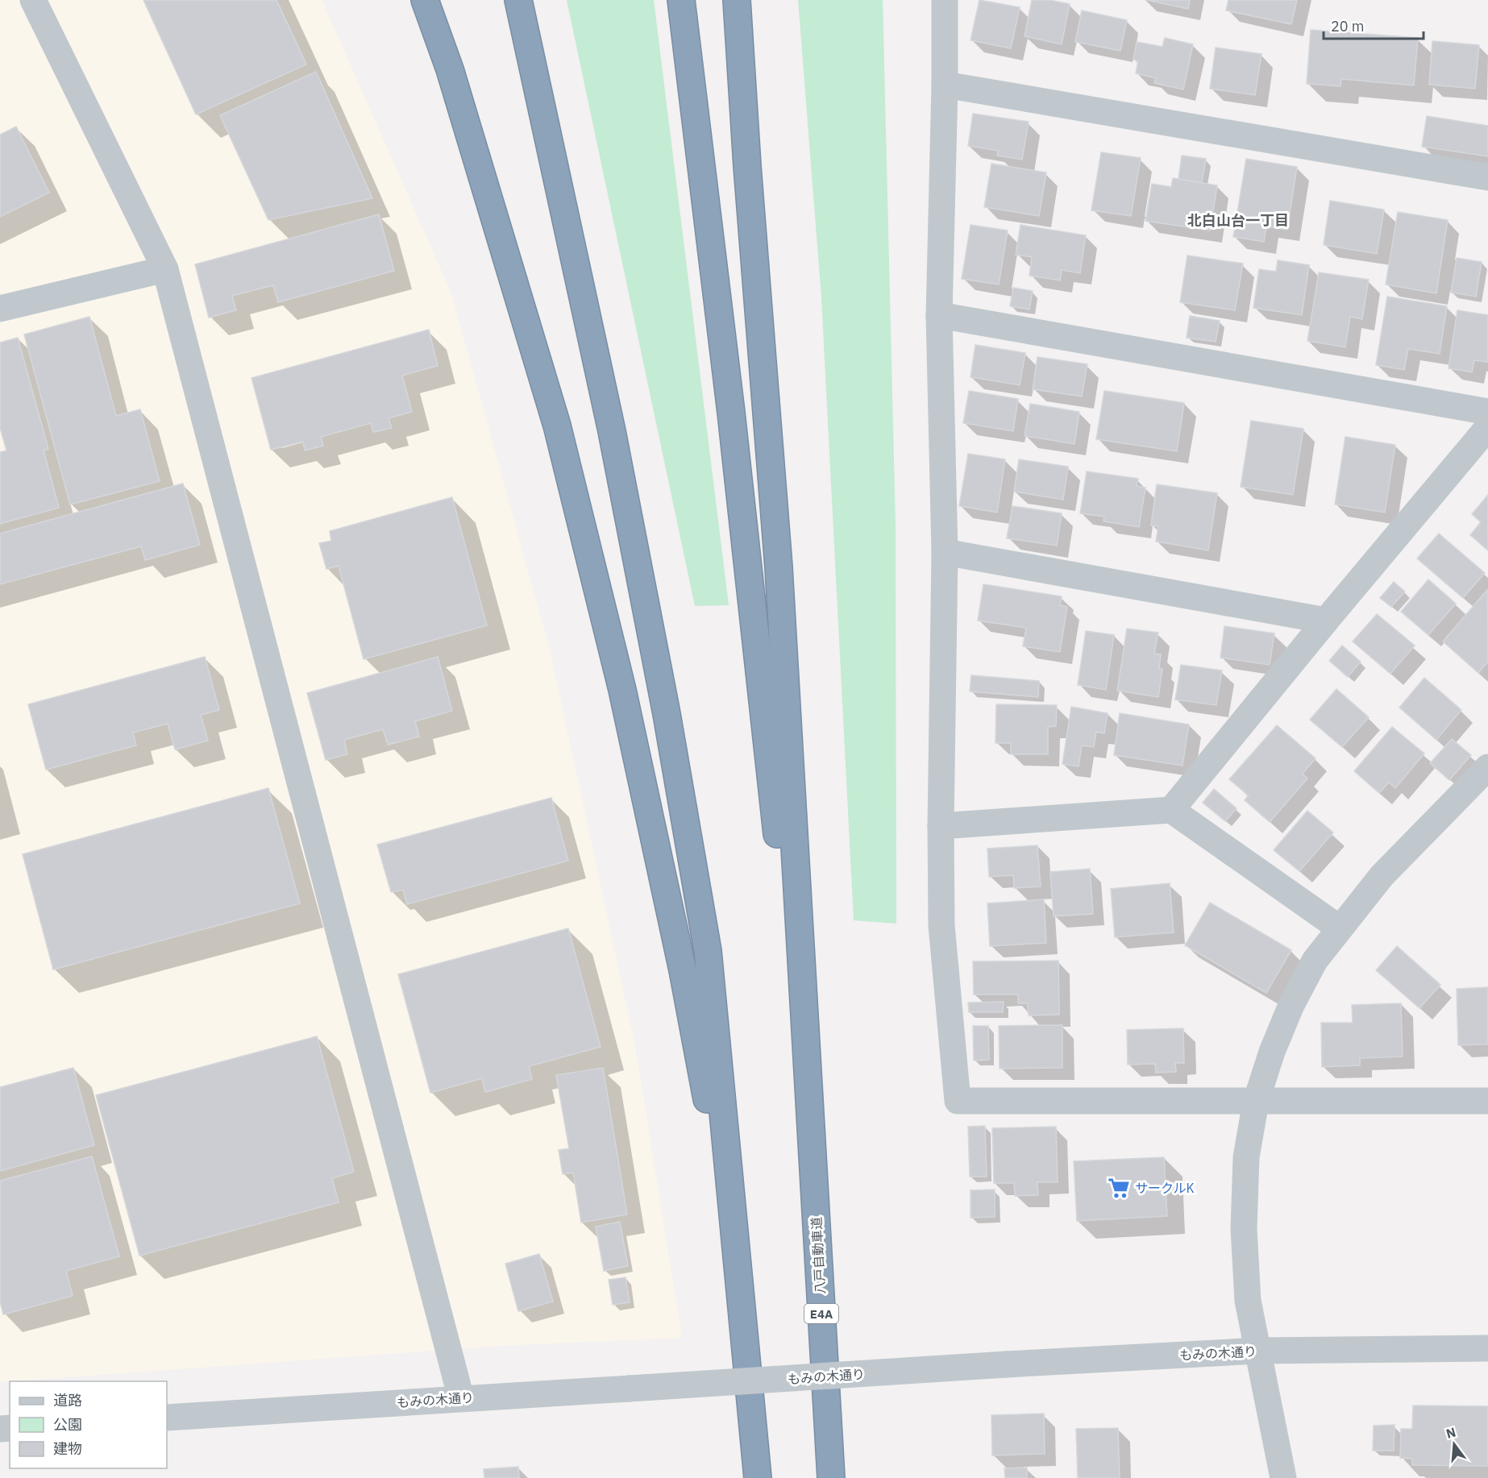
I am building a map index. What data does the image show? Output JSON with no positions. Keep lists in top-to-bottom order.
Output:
{
  "streets": {
    "highway": ["八戸自動車道", "E4A"],
    "street": ["もみの木通り"]
  },
  "districts": ["北白山台一丁目"],
  "places": {
    "supermarket": ["サークルK"]
  },
  "legend": ["道路", "公園", "建物"],
  "scale_bar": "20 m",
  "north": "top"
}
